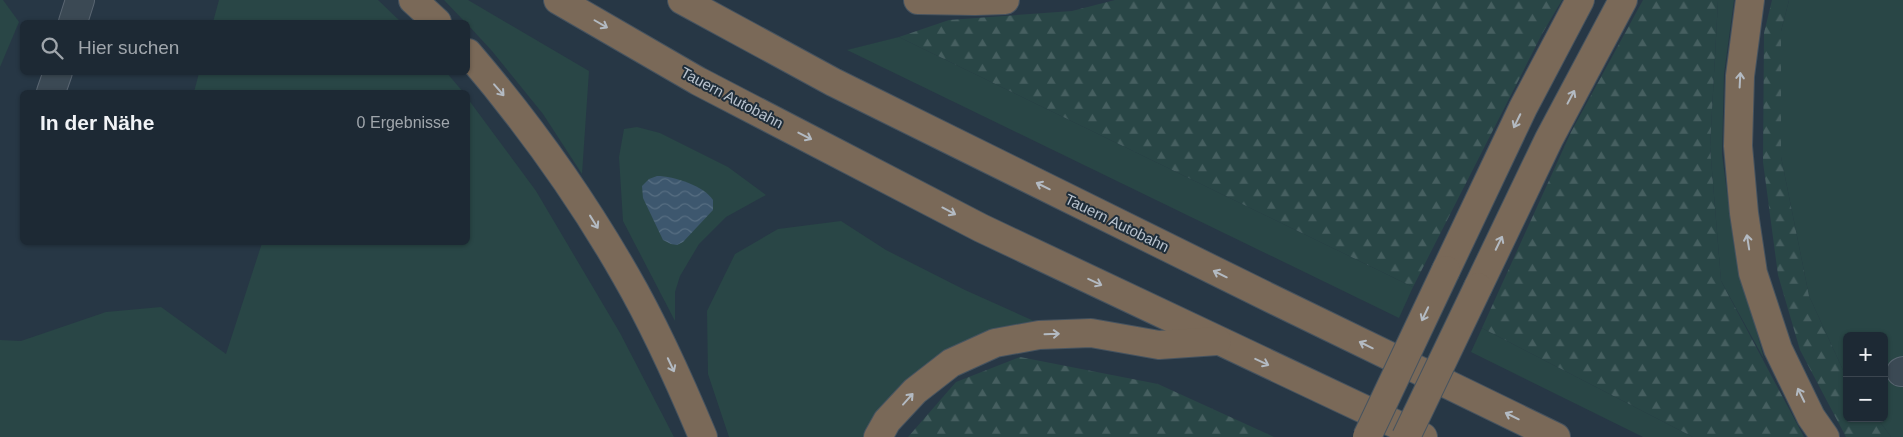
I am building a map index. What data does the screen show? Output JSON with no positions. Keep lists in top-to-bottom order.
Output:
{
  "streets": {
    "highway": ["Tauern Autobahn"]
  },
  "page": {
    "search": "Hier suchen",
    "heading": ["In der Nähe", "0 Ergebnisse"],
    "map_buttons": ["+", "−"]
  }
}
